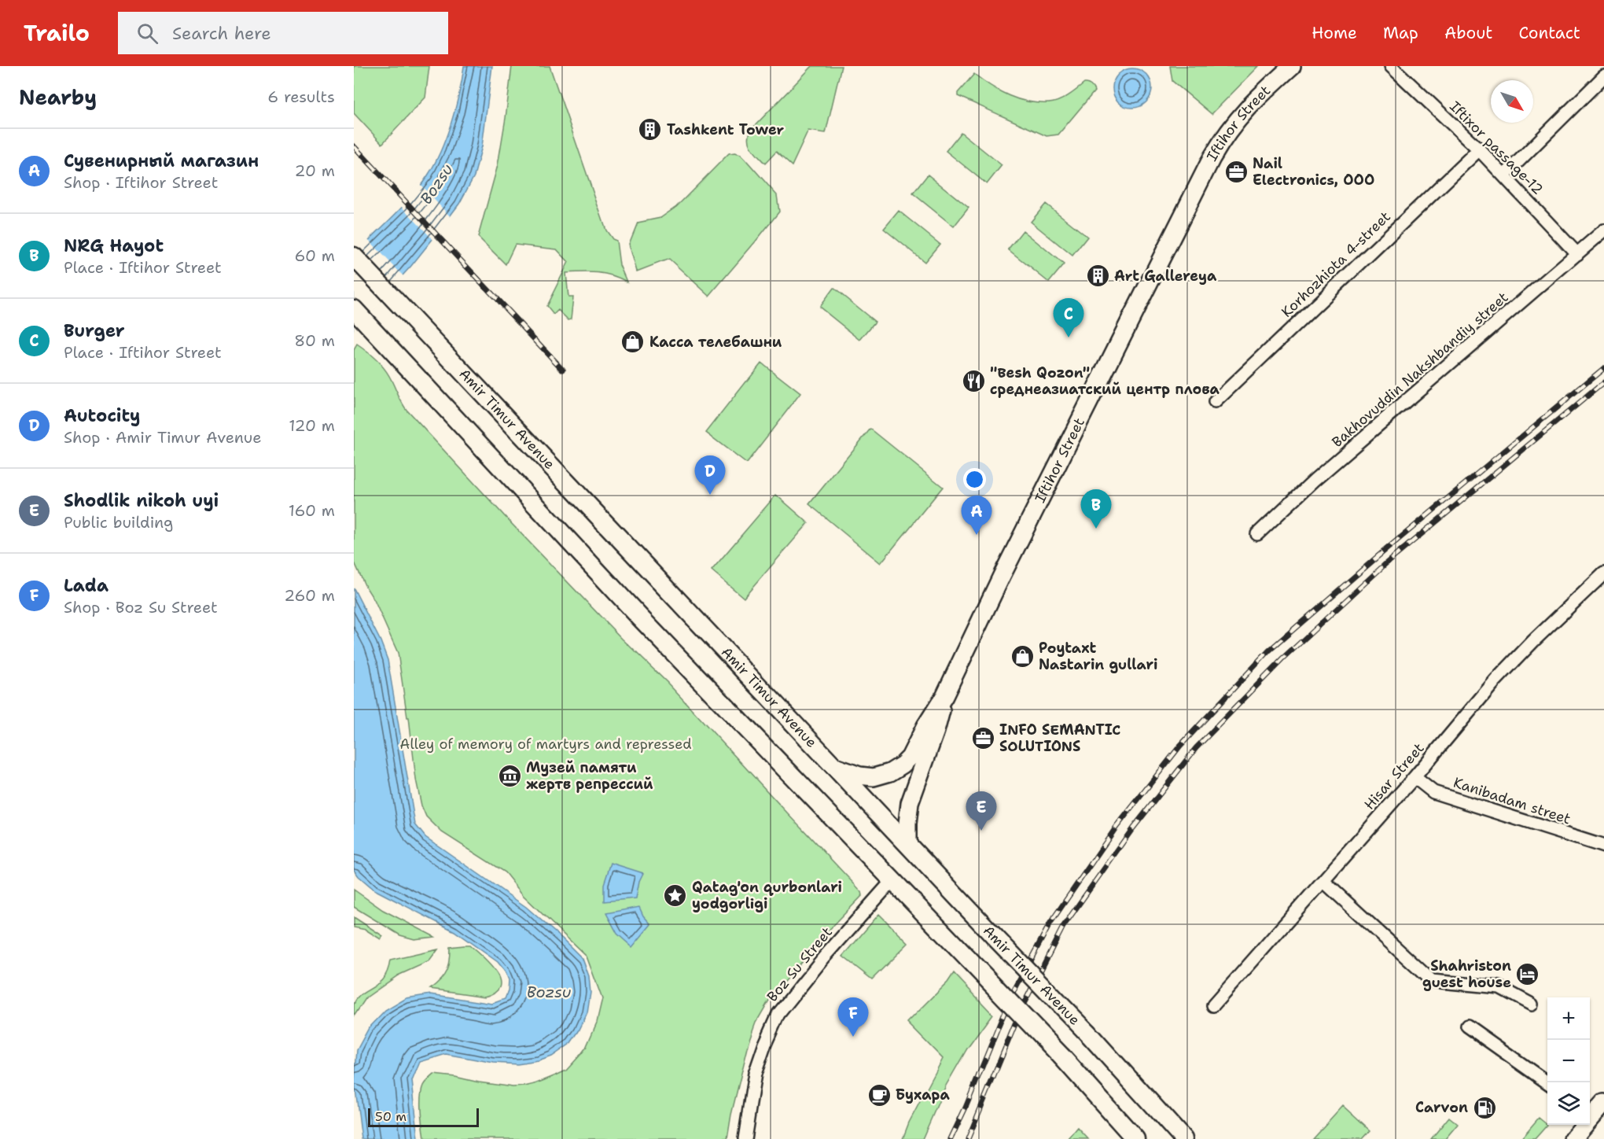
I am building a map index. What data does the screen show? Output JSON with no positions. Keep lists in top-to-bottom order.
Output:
{
  "streets": {
    "main road": ["Iftihor Street", "Amir Timur Avenue"],
    "street": [
      "Iftixor passage-12",
      "Korhozhiota 4-street",
      "Bakhovuddin Nakshbandiy street",
      "Hisar Street",
      "Kanibadam street",
      "Boz Su Street"
    ]
  },
  "crossings": [
    ["Iftihor Street", "Amir Timur Avenue"],
    ["Iftixor passage-12", "Korhozhiota 4-street"],
    ["Iftixor passage-12", "Bakhovuddin Nakshbandiy street"],
    ["Hisar Street", "Kanibadam street"]
  ],
  "water": ["Bozsu"],
  "parks": ["Alley of memory of martyrs and repressed"],
  "places": {
    "building": ["Tashkent Tower", "Art Gallereya"],
    "office": ["Nail Electronics, ООО", "INFO SEMANTIC SOLUTIONS"],
    "shop": ["Касса телебашни", "Poytaxt Nastarin gullari"],
    "restaurant": ["\"Besh Qozon\" среднеазиатский центр плова"],
    "museum": ["Музей памяти жертв репрессий"],
    "place": ["Qatag'on qurbonlari yodgorligi"],
    "hotel": ["Shahriston guest house"],
    "cafe": ["Бухара"],
    "fuel station": ["Carvon"]
  },
  "scale_bar": "50 m",
  "north": "bottom right",
  "page": {
    "header": "Trailo",
    "search": "Search here",
    "nav": [
      "Home",
      "Map",
      "About",
      "Contact"
    ],
    "heading": ["Nearby", "6 results"],
    "list": [
      {
        "mark": "A",
        "name": "Сувенирный магазин",
        "note": "Shop · Iftihor Street",
        "value": "20 m"
      },
      {
        "mark": "B",
        "name": "NRG Hayot",
        "note": "Place · Iftihor Street",
        "value": "60 m"
      },
      {
        "mark": "C",
        "name": "Burger",
        "note": "Place · Iftihor Street",
        "value": "80 m"
      },
      {
        "mark": "D",
        "name": "Autocity",
        "note": "Shop · Amir Timur Avenue",
        "value": "120 m"
      },
      {
        "mark": "E",
        "name": "Shodlik nikoh uyi",
        "note": "Public building",
        "value": "160 m"
      },
      {
        "mark": "F",
        "name": "Lada",
        "note": "Shop · Boz Su Street",
        "value": "260 m"
      }
    ],
    "pins": [
      "C",
      "D",
      "B",
      "A",
      "E",
      "F"
    ],
    "map_buttons": ["+", "−"],
    "scale": "50 m"
  }
}
